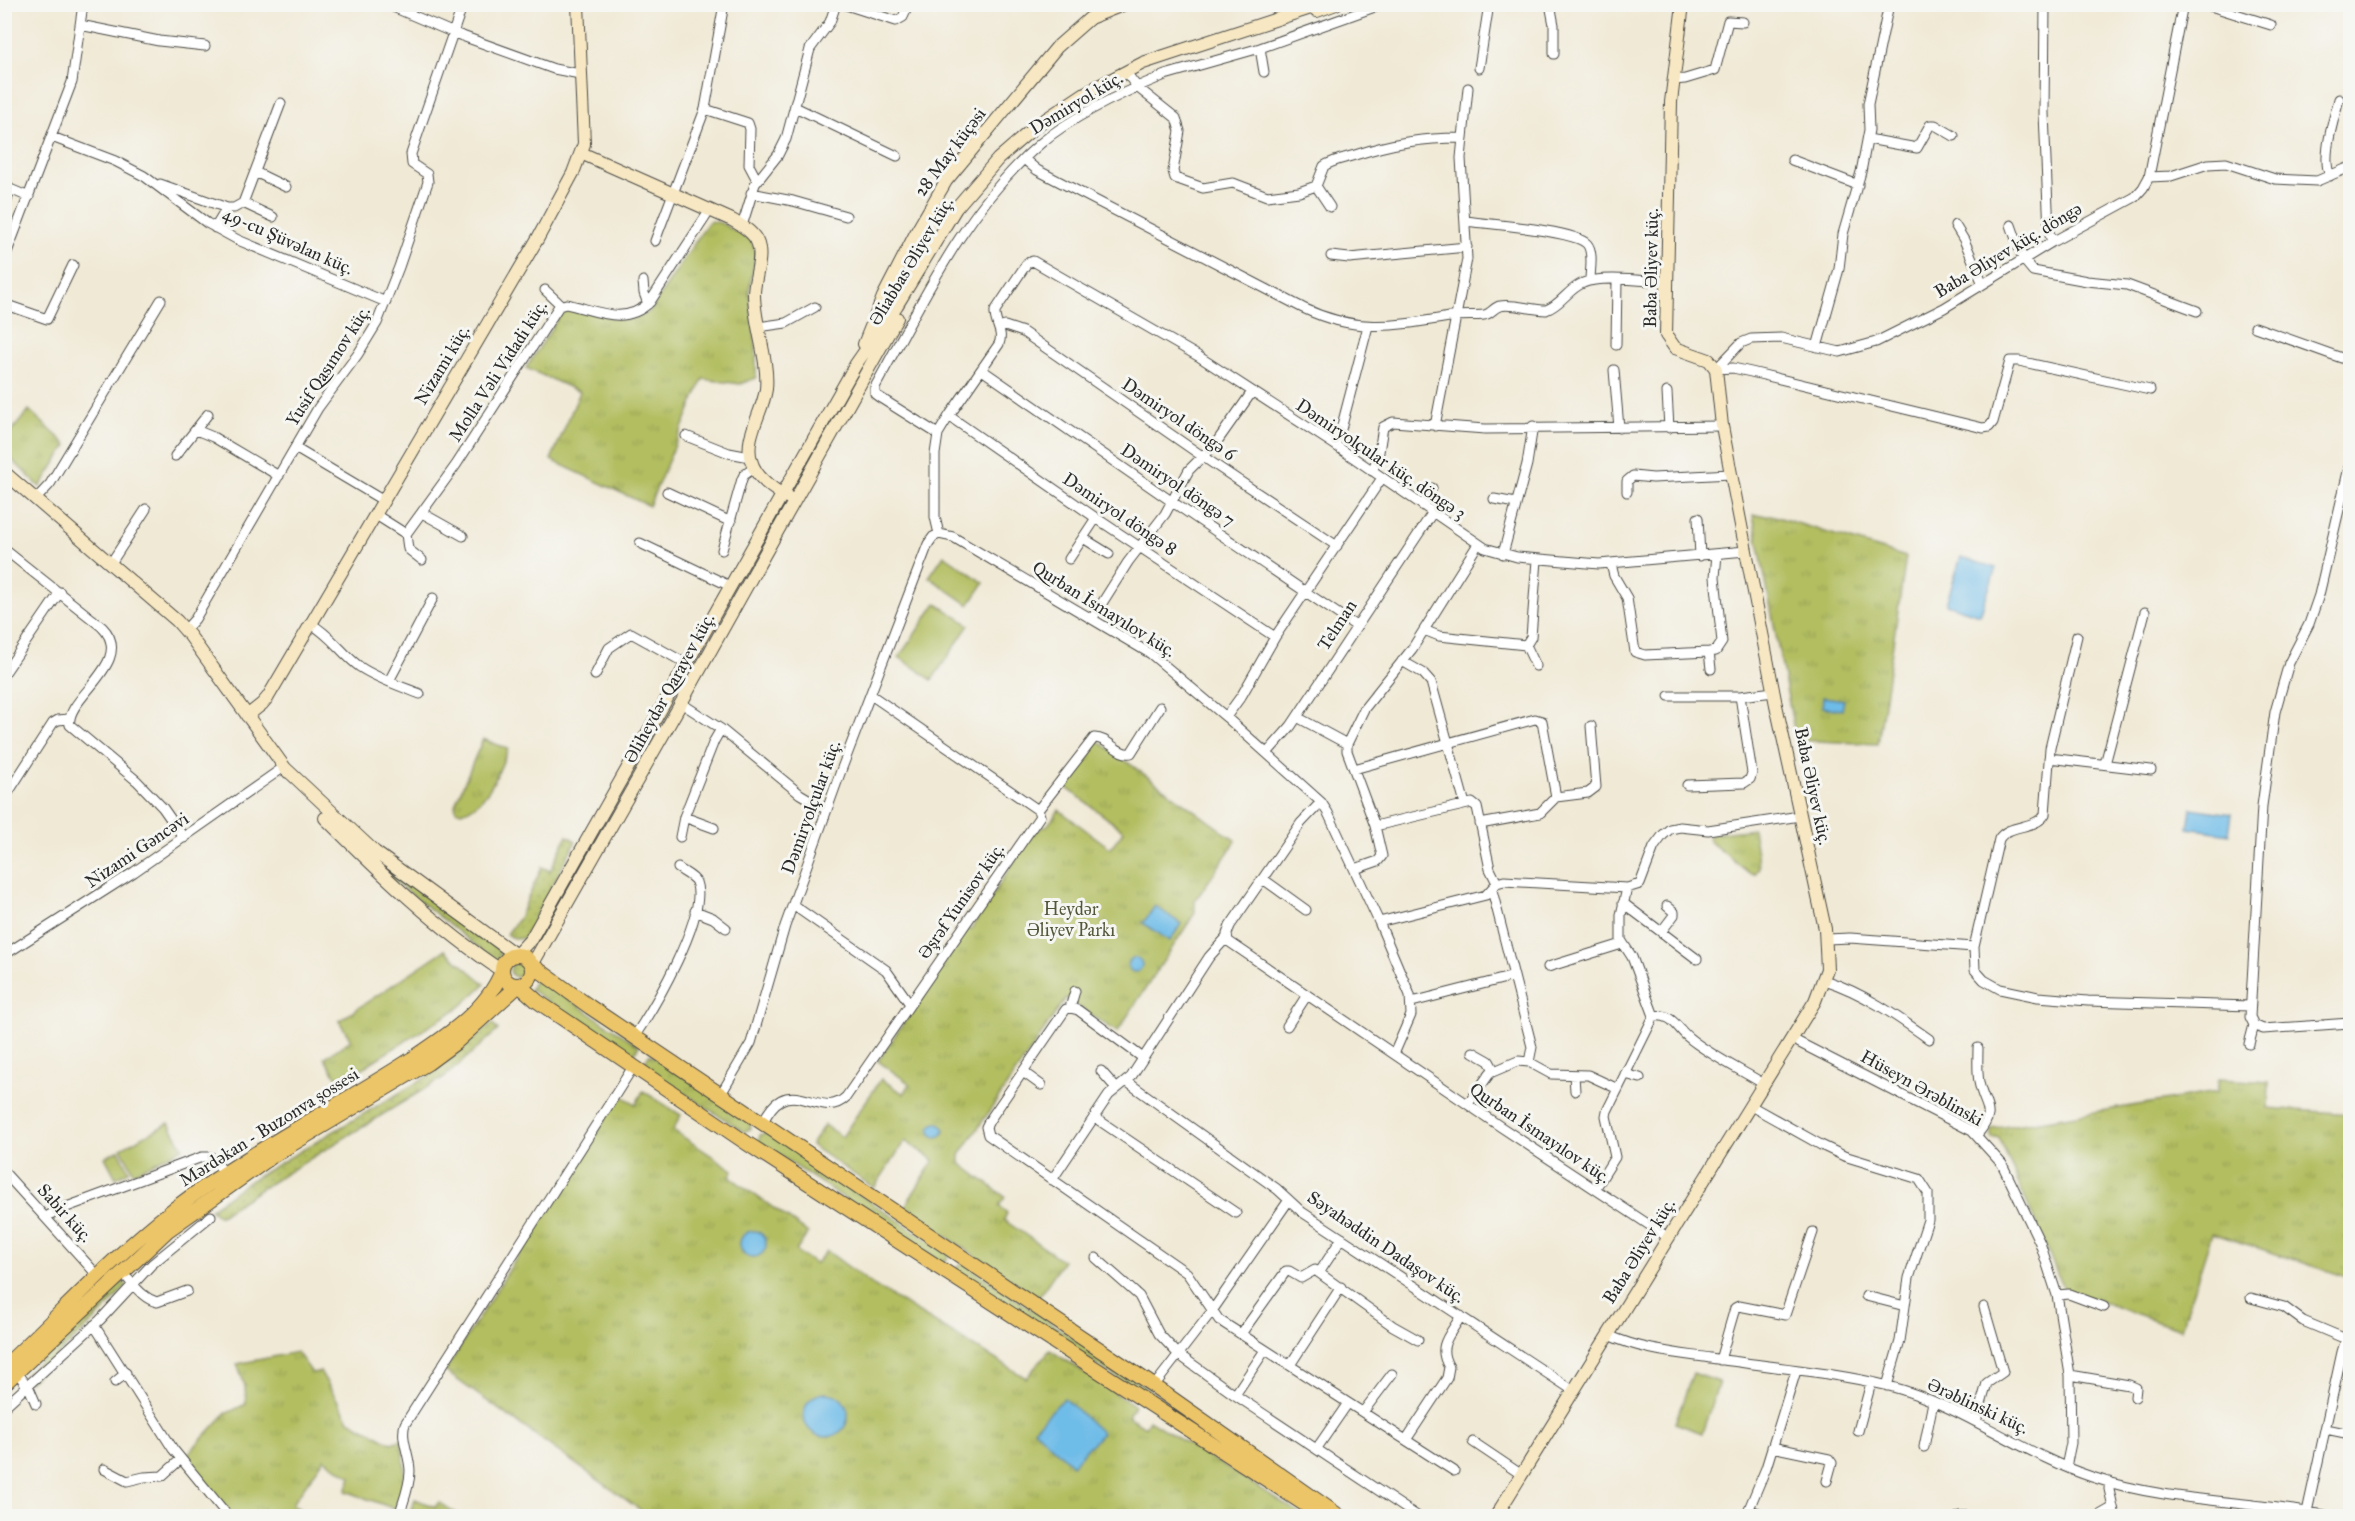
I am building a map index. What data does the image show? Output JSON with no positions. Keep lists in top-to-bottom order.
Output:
{
  "streets": {
    "main road": [
      "Dəmiryol küç.",
      "28 May küçəsi",
      "Əliabbas Əliyev küç.",
      "Baba Əliyev küç.",
      "Nizami küç.",
      "Əliheydər Qarayev küç.",
      "Mərdəkan - Buzonva şossesi"
    ],
    "street": [
      "49-cu Şüvəlan küç.",
      "Baba Əliyev küç. döngə",
      "Yusif Qasımov küç.",
      "Molla Vəli Vidadi küç.",
      "Dəmiryol döngə 6",
      "Dəmiryolçular küç. döngə 3",
      "Dəmiryol döngə 7",
      "Dəmiryol döngə 8",
      "Qurban İsmayılov küç.",
      "Telman",
      "Dəmiryolçular küç.",
      "Nizami Gəncəvi",
      "Əşrəf Yunisov küç.",
      "Hüseyn Ərəblinski",
      "Sabir küç.",
      "Səyahəddin Dadaşov küç.",
      "Ərəblinski küç."
    ]
  },
  "crossings": [
    ["Dəmiryol küç.", "28 May küçəsi"],
    ["Dəmiryol küç.", "Əliheydər Qarayev küç."],
    ["28 May küçəsi", "Əliheydər Qarayev küç."],
    ["49-cu Şüvəlan küç.", "Yusif Qasımov küç."],
    ["Baba Əliyev küç. döngə", "Baba Əliyev küç."],
    ["Əliabbas Əliyev küç.", "Əliheydər Qarayev küç."],
    ["Baba Əliyev küç.", "Dəmiryolçular küç. döngə 3"],
    ["Baba Əliyev küç.", "Qurban İsmayılov küç."],
    ["Baba Əliyev küç.", "Hüseyn Ərəblinski"],
    ["Baba Əliyev küç.", "Səyahəddin Dadaşov küç."],
    ["Baba Əliyev küç.", "Ərəblinski küç."],
    ["Dəmiryol döngə 6", "Dəmiryolçular küç. döngə 3"],
    ["Dəmiryolçular küç. döngə 3", "Telman"],
    ["Dəmiryol döngə 7", "Telman"],
    ["Qurban İsmayılov küç.", "Telman"],
    ["Qurban İsmayılov küç.", "Dəmiryolçular küç."],
    ["Əliheydər Qarayev küç.", "Mərdəkan - Buzonva şossesi"],
    ["Hüseyn Ərəblinski", "Ərəblinski küç."],
    ["Mərdəkan - Buzonva şossesi", "Sabir küç."]
  ],
  "parks": ["Heydər Əliyev Parkı"]
}
